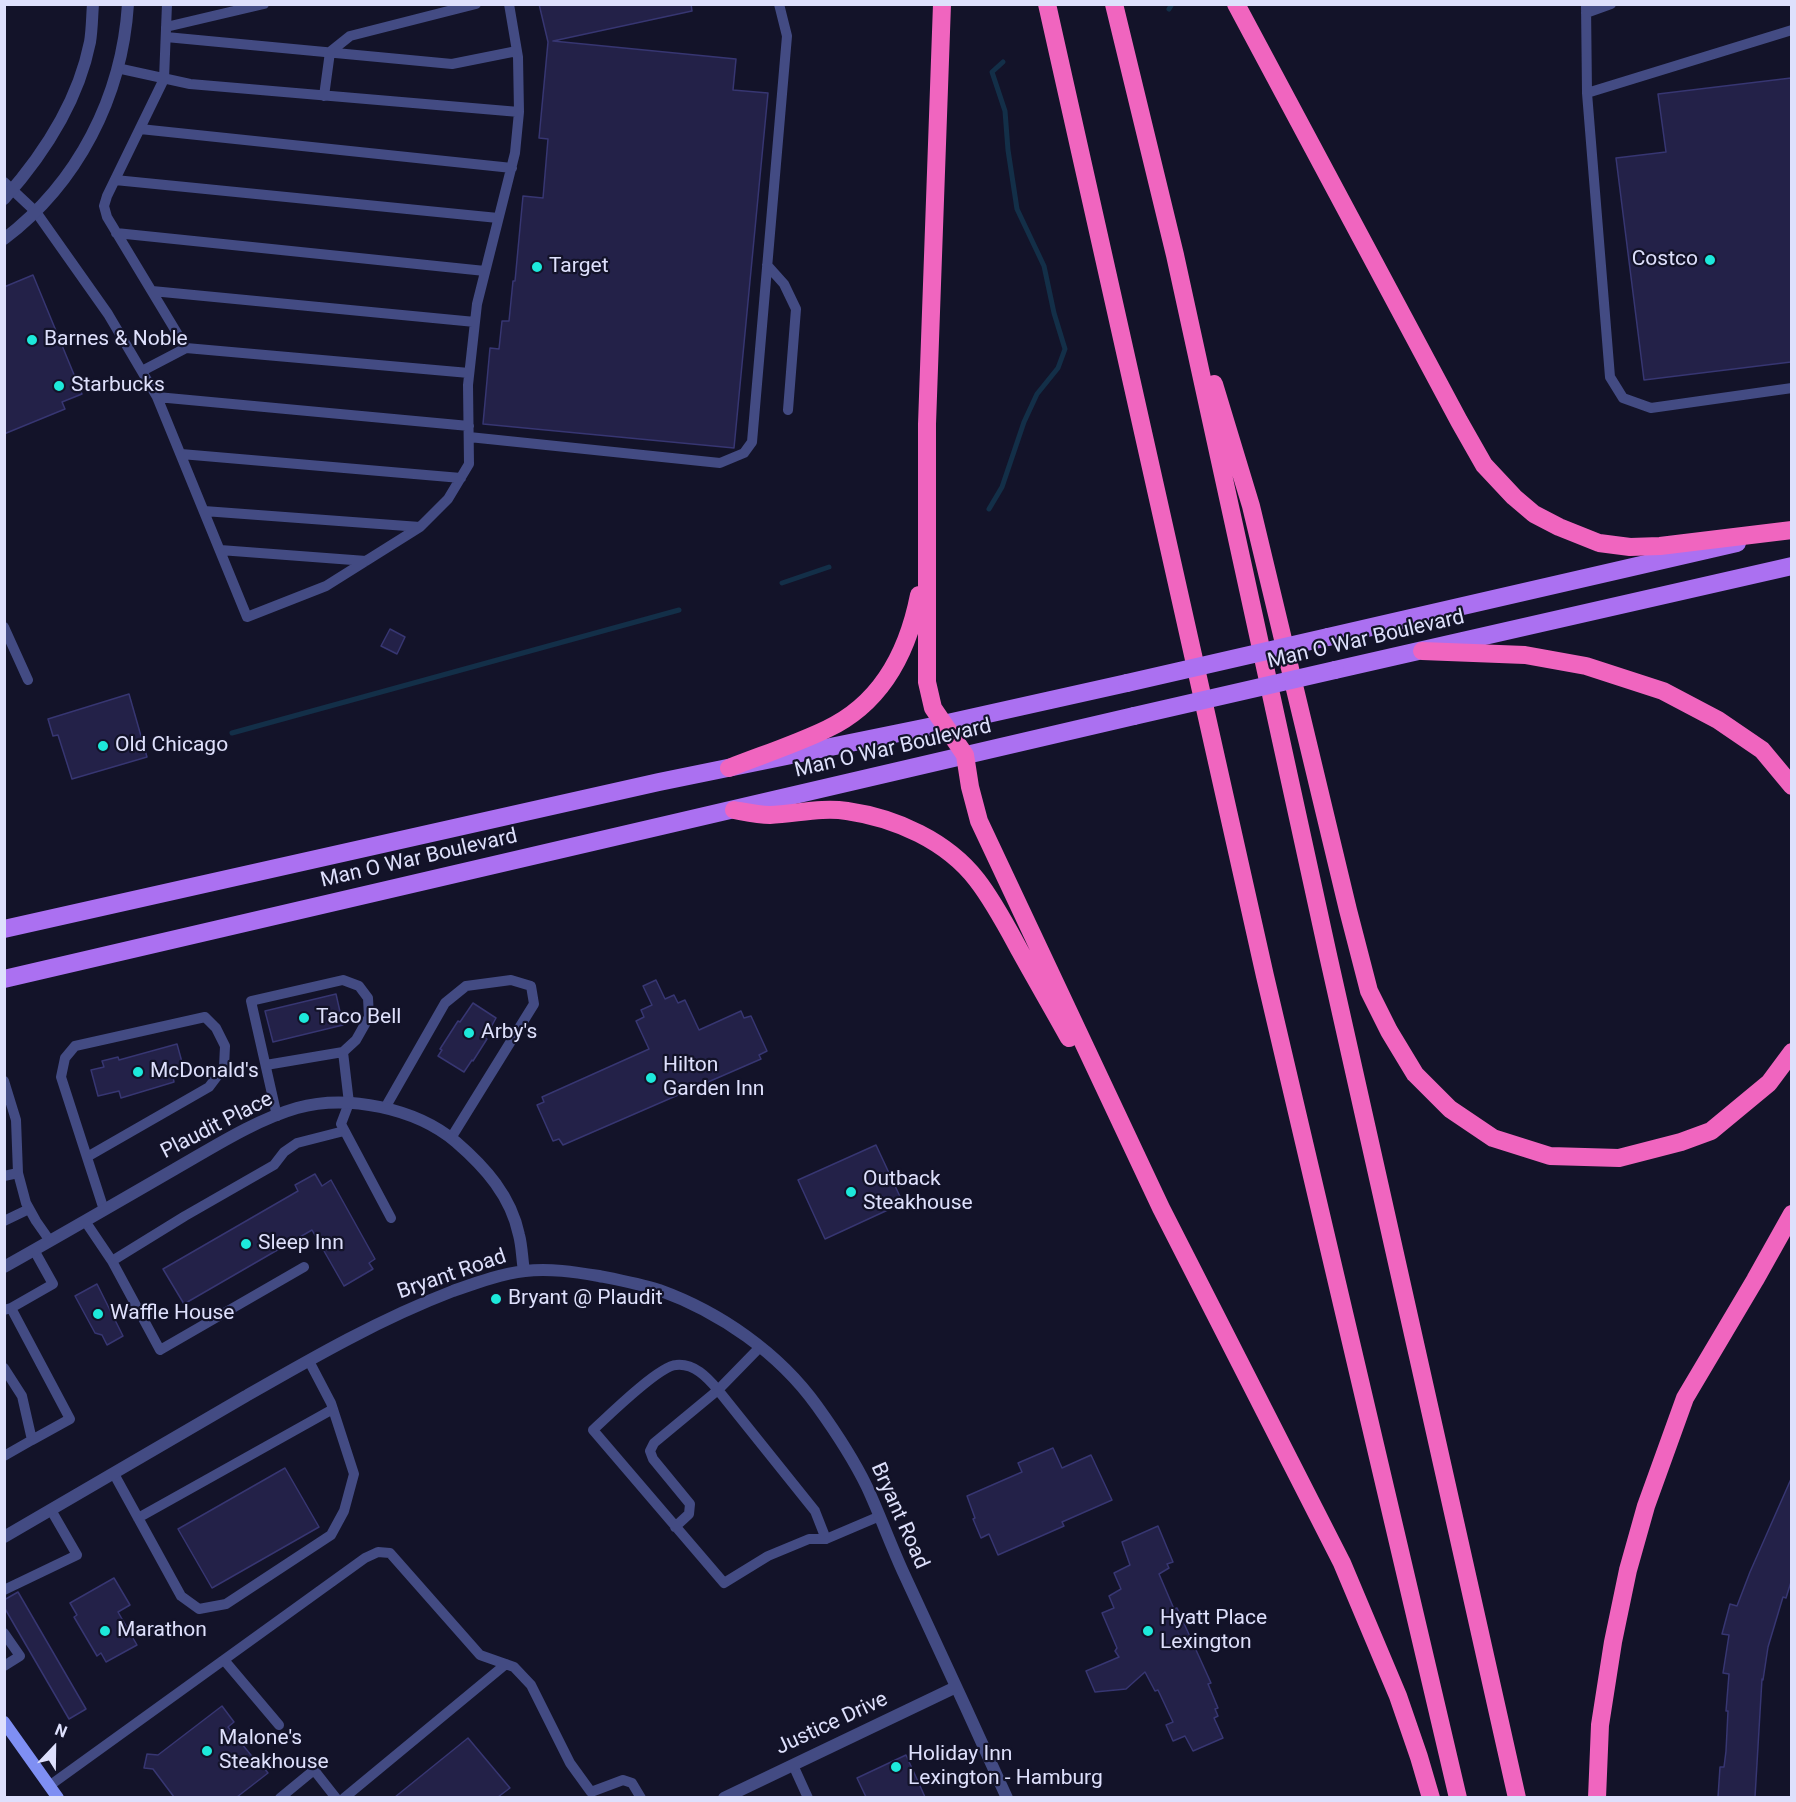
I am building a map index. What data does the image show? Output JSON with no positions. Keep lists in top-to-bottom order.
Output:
{
  "streets": {
    "main road": ["Man O War Boulevard"],
    "street": ["Plaudit Place", "Bryant Road", "Justice Drive"]
  },
  "crossings": [
    ["Plaudit Place", "Bryant Road"],
    ["Bryant Road", "Justice Drive"]
  ],
  "places": [
    "Costco",
    "Target",
    "Barnes & Noble",
    "Starbucks",
    "Old Chicago",
    "Taco Bell",
    "Arby's",
    "McDonald's",
    "Hilton Garden Inn",
    "Outback Steakhouse",
    "Sleep Inn",
    "Bryant @ Plaudit",
    "Waffle House",
    "Marathon",
    "Hyatt Place Lexington",
    "Malone's Steakhouse",
    "Holiday Inn Lexington - Hamburg"
  ],
  "north": "top"
}
